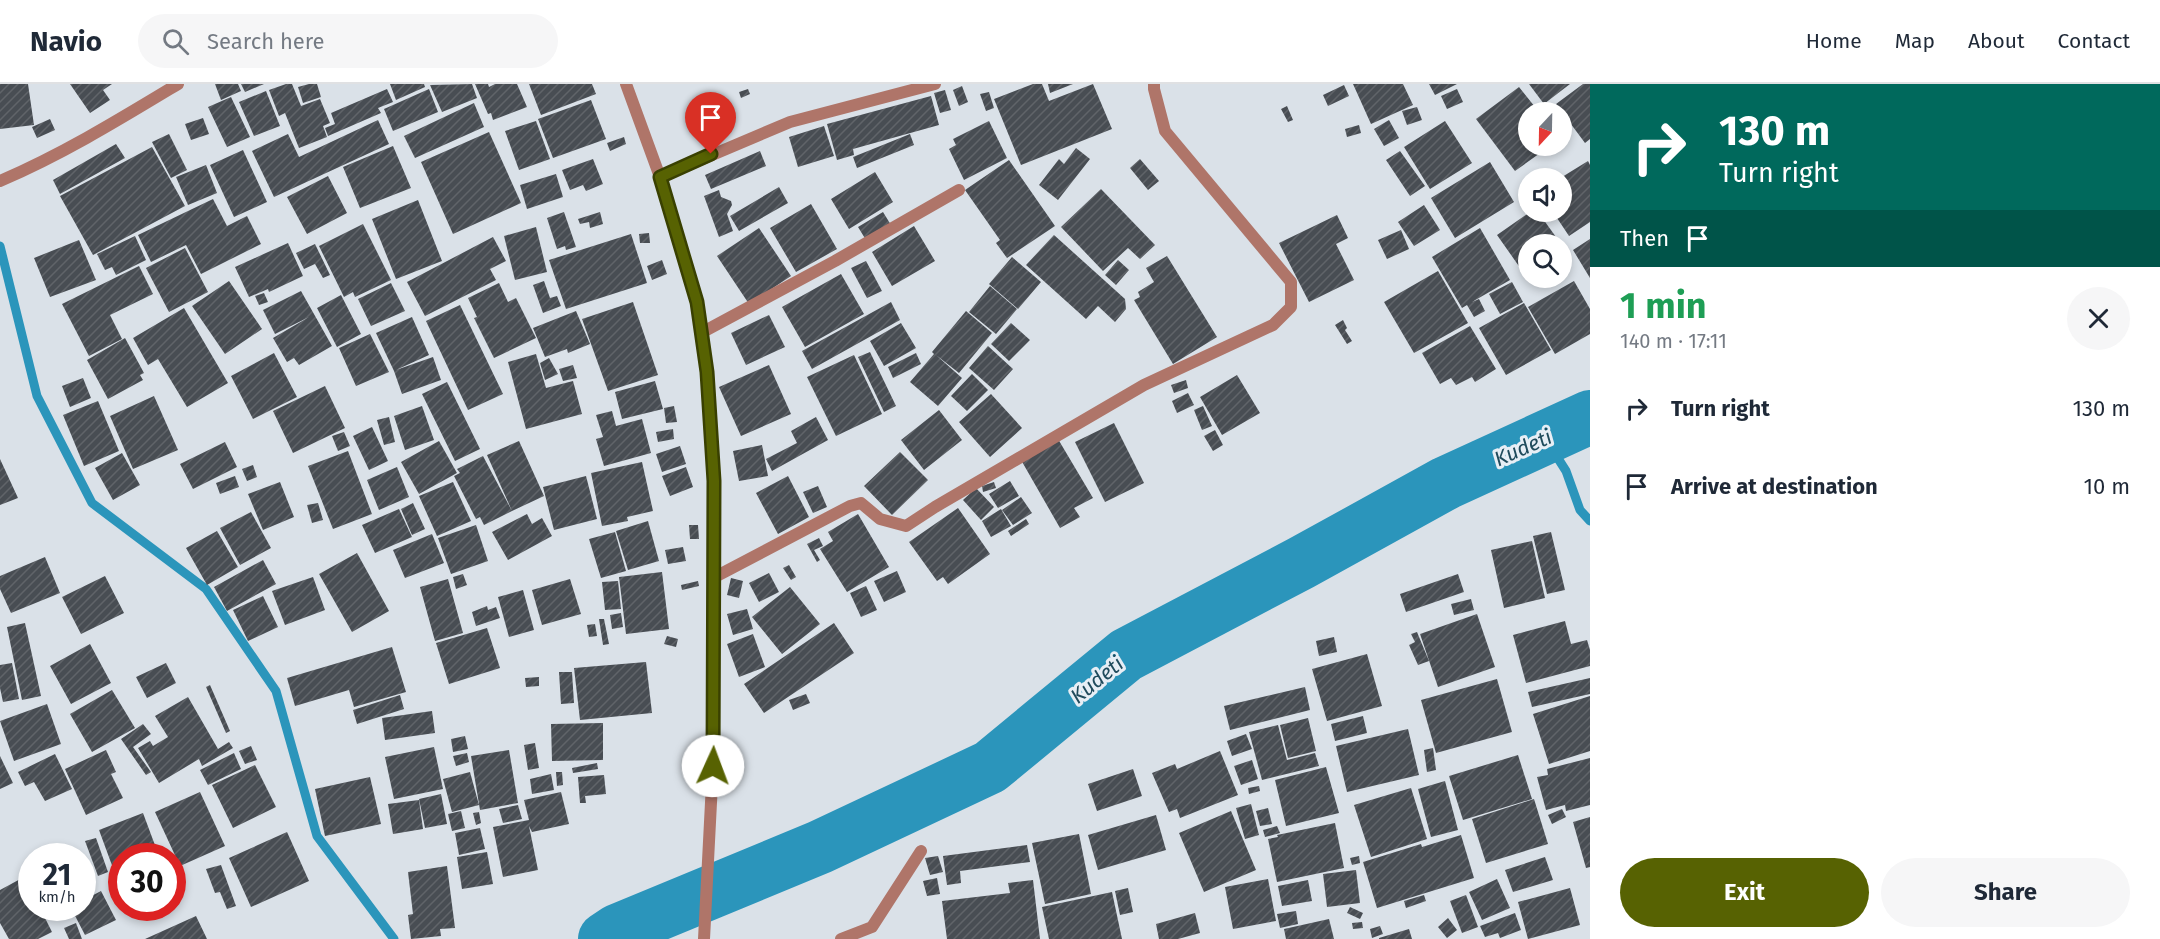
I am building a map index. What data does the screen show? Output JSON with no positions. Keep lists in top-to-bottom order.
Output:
{
  "water": ["Kudeti"],
  "north": "bottom",
  "page": {
    "header": "Navio",
    "search": "Search here",
    "nav": [
      "Home",
      "Map",
      "About",
      "Contact"
    ],
    "turn": ["130 m", "Turn right"],
    "then": "Then",
    "heading": ["1 min", "140 m · 17:11"],
    "list": [
      {
        "name": "Turn right",
        "value": "130 m"
      },
      {
        "name": "Arrive at destination",
        "value": "10 m"
      }
    ],
    "speed": "21 km/h",
    "limit": "30",
    "buttons": ["Exit", "Share"]
  }
}
